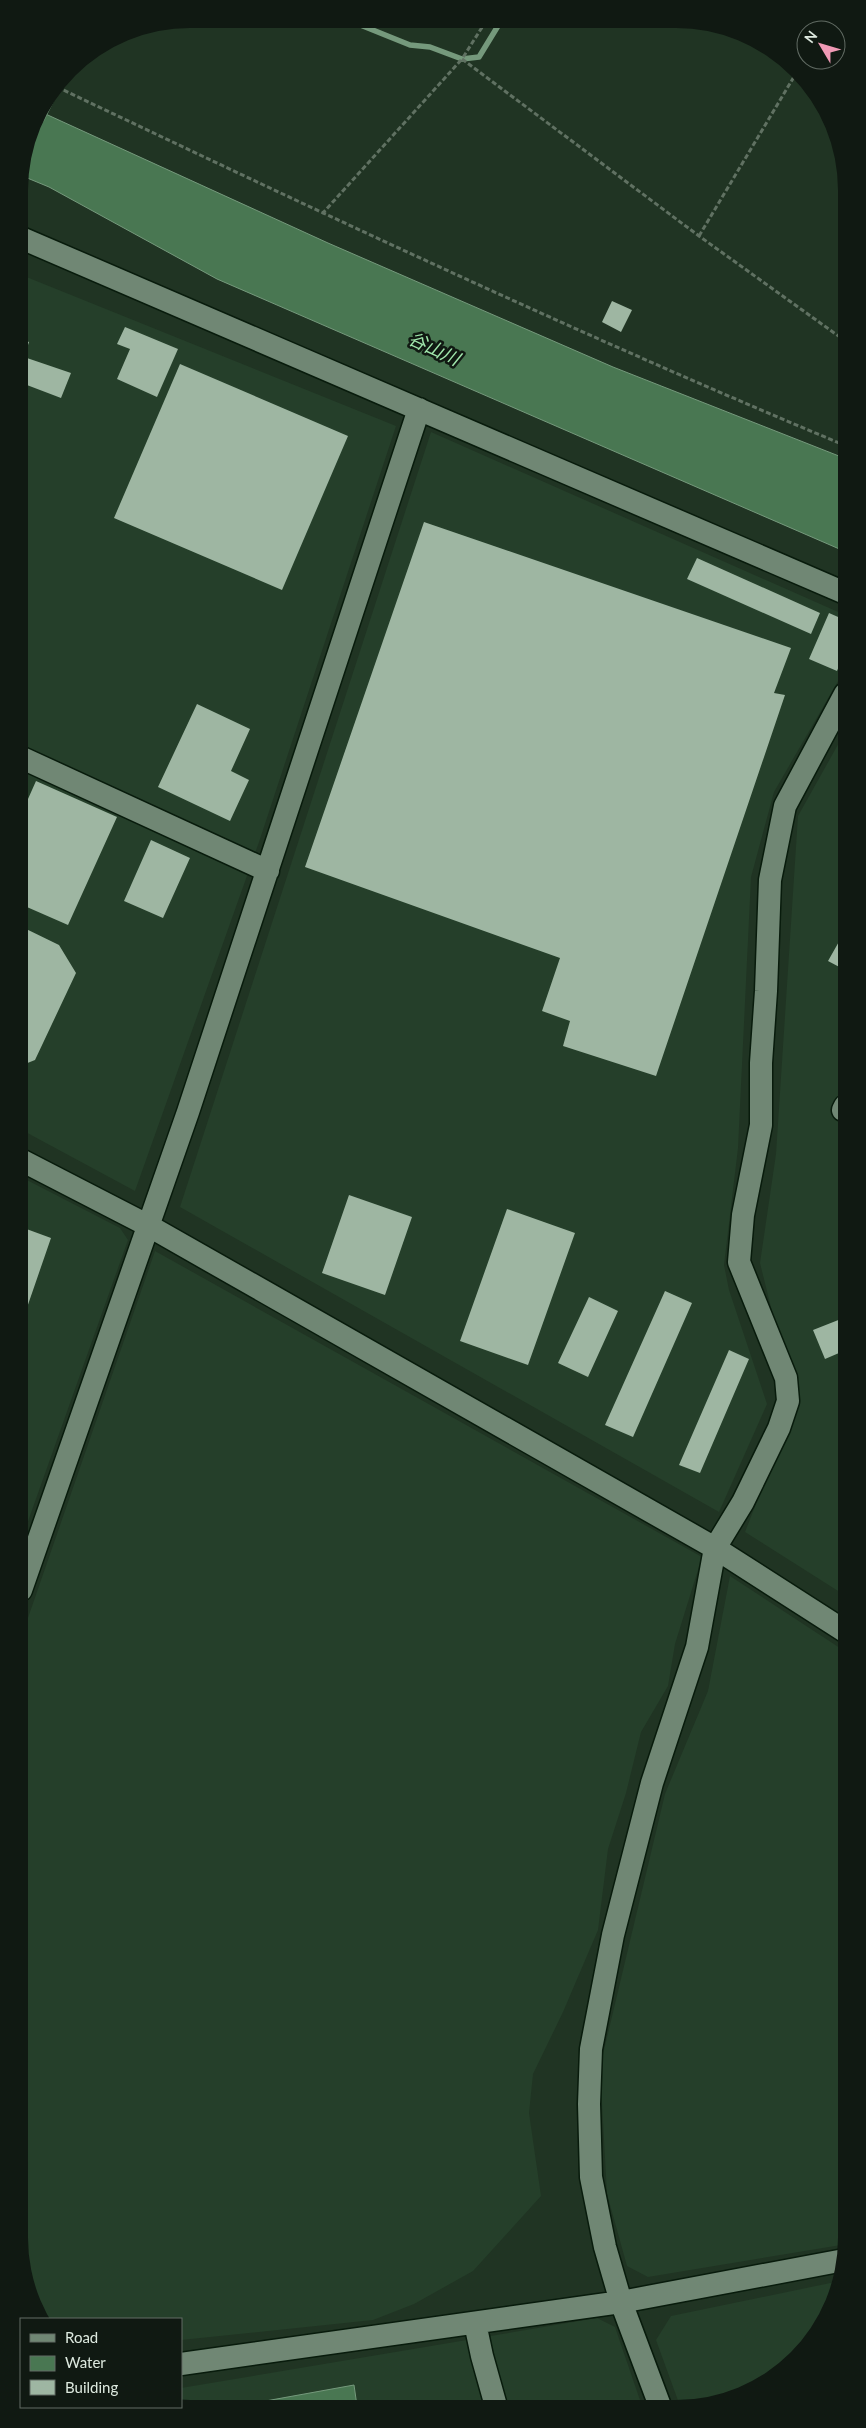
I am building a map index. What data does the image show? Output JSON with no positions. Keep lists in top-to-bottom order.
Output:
{
  "water": ["谷山川"],
  "legend": ["Road", "Water", "Building"],
  "north": "top left"
}
